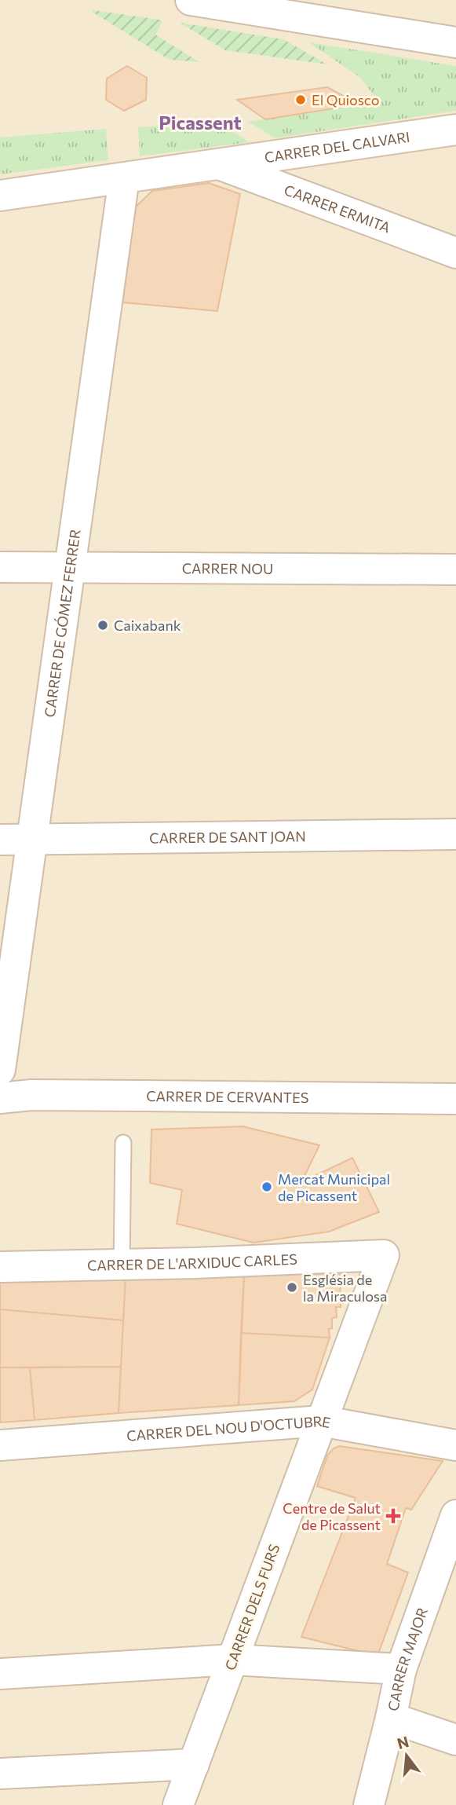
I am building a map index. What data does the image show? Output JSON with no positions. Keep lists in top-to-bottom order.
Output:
{
  "streets": {
    "street": [
      "CARRER DEL CALVARI",
      "CARRER ERMITA",
      "CARRER NOU",
      "CARRER DE GÓMEZ FERRER",
      "CARRER DE SANT JOAN",
      "CARRER DE CERVANTES",
      "CARRER DE L'ARXIDUC CARLES",
      "CARRER DEL NOU D'OCTUBRE",
      "CARRER DELS FURS",
      "CARRER MAJOR"
    ]
  },
  "crossings": [
    ["CARRER DEL CALVARI", "CARRER ERMITA"],
    ["CARRER DEL CALVARI", "CARRER DE GÓMEZ FERRER"],
    ["CARRER NOU", "CARRER DE GÓMEZ FERRER"],
    ["CARRER DE GÓMEZ FERRER", "CARRER DE SANT JOAN"],
    ["CARRER DE L'ARXIDUC CARLES", "CARRER DELS FURS"],
    ["CARRER DEL NOU D'OCTUBRE", "CARRER DELS FURS"]
  ],
  "districts": ["Picassent"],
  "places": {
    "other": [
      "El Quiosco",
      "Caixabank",
      "Mercat Municipal de Picassent",
      "Església de la Miraculosa"
    ],
    "health": ["Centre de Salut de Picassent"]
  },
  "north": "top"
}
